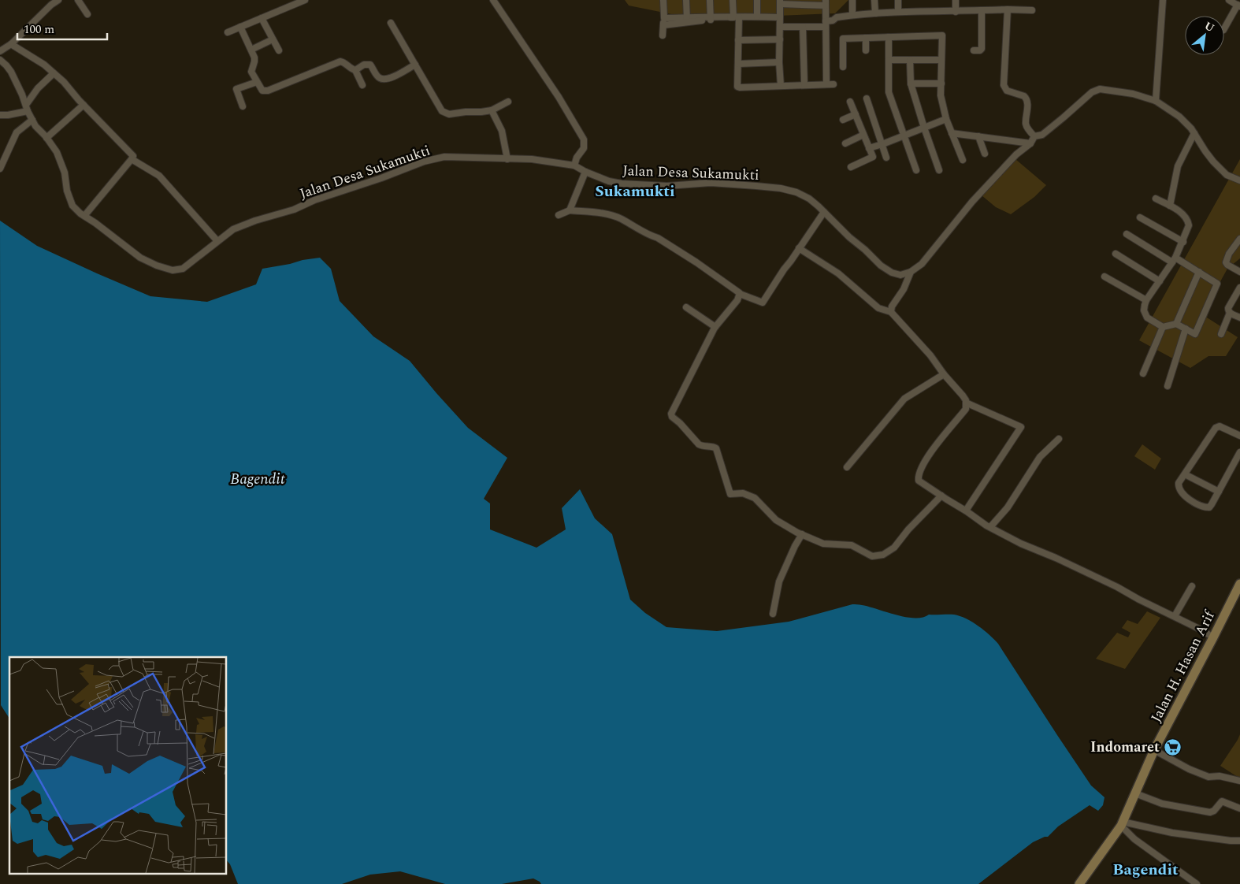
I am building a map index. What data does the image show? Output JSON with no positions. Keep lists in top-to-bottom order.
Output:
{
  "streets": {
    "main road": ["Jalan H. Hasan Arif"],
    "street": ["Jalan Desa Sukamukti"]
  },
  "districts": ["Sukamukti", "Bagendit"],
  "water": ["Bagendit"],
  "places": {
    "supermarket": ["Indomaret"]
  },
  "scale_bar": "100 m",
  "north": "top right"
}
